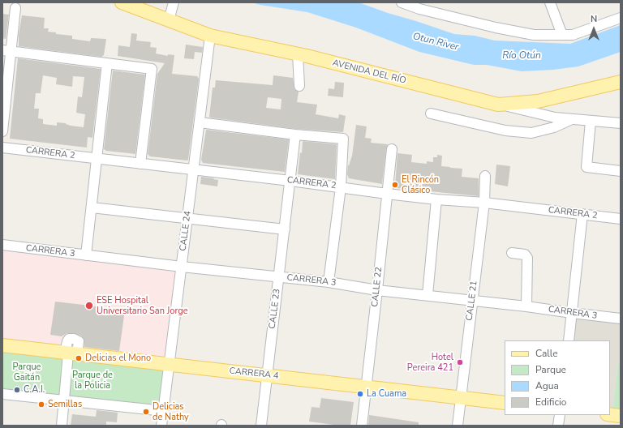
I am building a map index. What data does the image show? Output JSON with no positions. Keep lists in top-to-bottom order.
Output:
{
  "streets": {
    "main road": ["AVENIDA DEL RÍO", "CARRERA 4"],
    "street": [
      "CARRERA 2",
      "CALLE 24",
      "CARRERA 3",
      "CALLE 22",
      "CALLE 21",
      "CALLE 23"
    ]
  },
  "crossings": [
    ["AVENIDA DEL RÍO", "CALLE 24"],
    ["CARRERA 2", "CALLE 24"],
    ["CARRERA 2", "CALLE 22"],
    ["CARRERA 2", "CALLE 21"],
    ["CARRERA 2", "CALLE 23"],
    ["CALLE 24", "CARRERA 3"],
    ["CALLE 24", "CARRERA 4"],
    ["CARRERA 3", "CALLE 22"],
    ["CARRERA 3", "CALLE 21"],
    ["CARRERA 3", "CALLE 23"],
    ["CALLE 22", "CARRERA 4"],
    ["CALLE 21", "CARRERA 4"],
    ["CALLE 23", "CARRERA 4"]
  ],
  "water": ["Otun River", "Río Otún"],
  "parks": ["Parque Gaitán", "Parque de la Policia"],
  "places": [
    "El Rincón Clásico",
    "ESE Hospital Universitario San Jorge",
    "Delicias el Mono",
    "Hotel Pereira 421",
    "C.A.I.",
    "La Cuama",
    "Semillas",
    "Delicias de Nathy"
  ],
  "legend": [
    "Calle",
    "Parque",
    "Agua",
    "Edificio"
  ],
  "north": "top"
}
